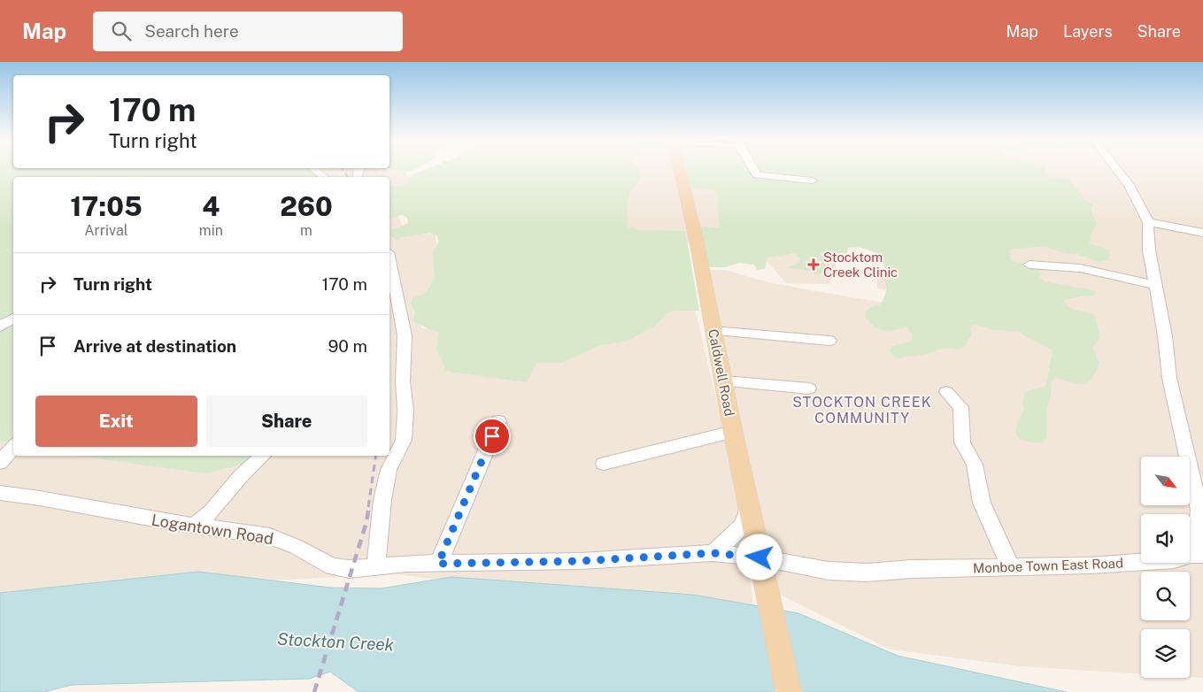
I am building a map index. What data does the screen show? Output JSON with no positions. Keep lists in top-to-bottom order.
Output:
{
  "streets": {
    "main road": ["Caldwell Road"],
    "street": ["Logantown Road", "Monboe Town East Road"]
  },
  "crossings": [
    ["Caldwell Road", "Logantown Road"],
    ["Caldwell Road", "Monboe Town East Road"],
    ["Logantown Road", "Monboe Town East Road"]
  ],
  "districts": ["STOCKTON CREEK COMMUNITY"],
  "water": ["Stockton Creek"],
  "places": {
    "health": ["Stocktom Creek Clinic"]
  },
  "north": "bottom right",
  "page": {
    "header": "Map",
    "search": "Search here",
    "nav": ["Map", "Layers", "Share"],
    "turn": ["170 m", "Turn right"],
    "eta": [
      "17:05",
      "Arrival",
      "4",
      "min",
      "260",
      "m"
    ],
    "list": [
      {
        "name": "Turn right",
        "value": "170 m"
      },
      {
        "name": "Arrive at destination",
        "value": "90 m"
      }
    ],
    "buttons": ["Exit", "Share"]
  }
}
